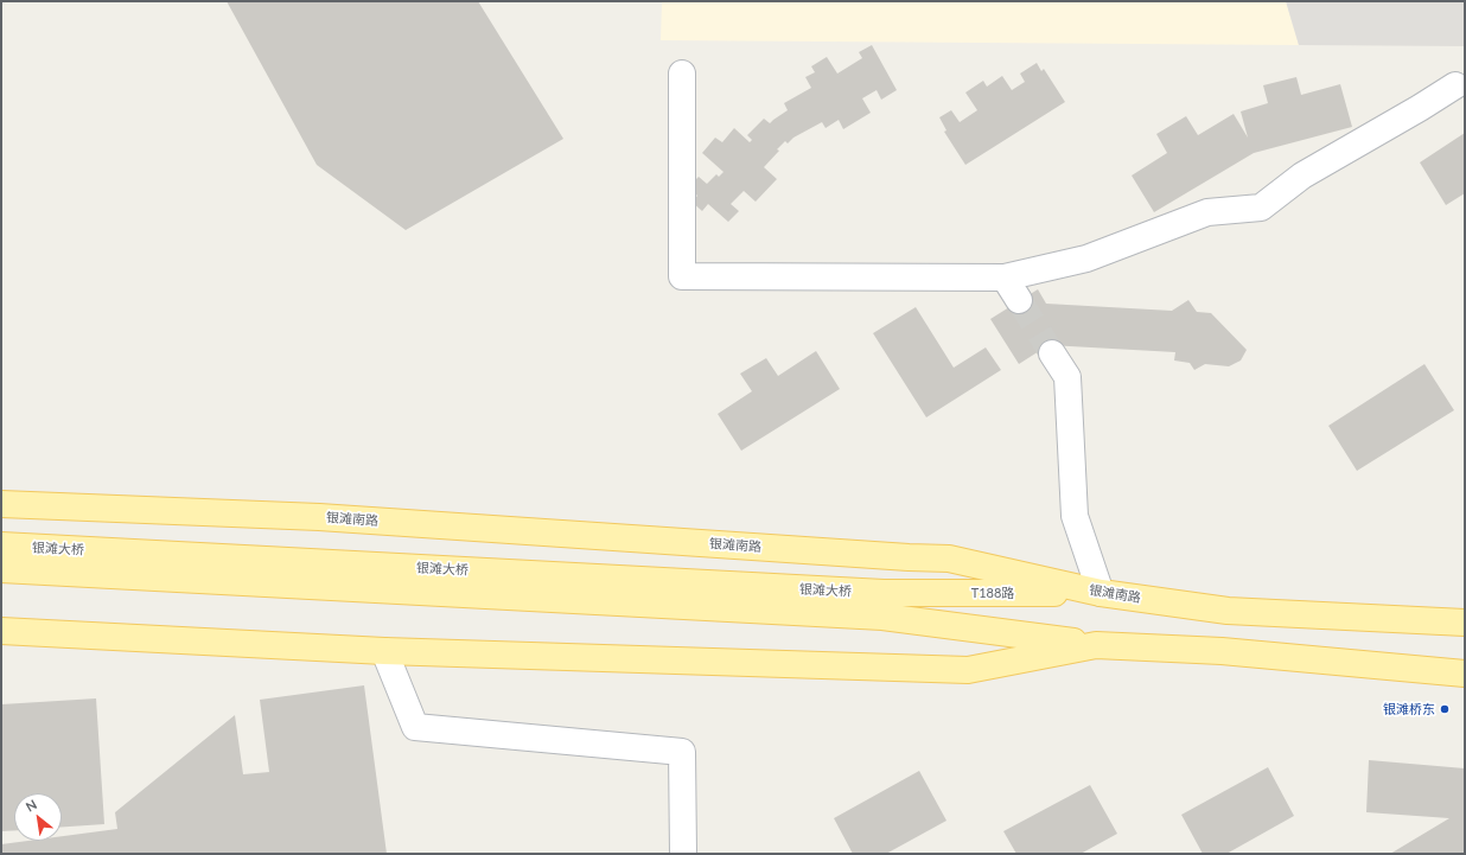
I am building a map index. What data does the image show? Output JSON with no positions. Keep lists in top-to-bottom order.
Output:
{
  "streets": {
    "main road": ["银滩南路", "银滩大桥", "T188路"]
  },
  "crossings": [
    ["银滩南路", "T188路"],
    ["银滩大桥", "T188路"]
  ],
  "places": ["银滩桥东"],
  "north": "top left"
}
